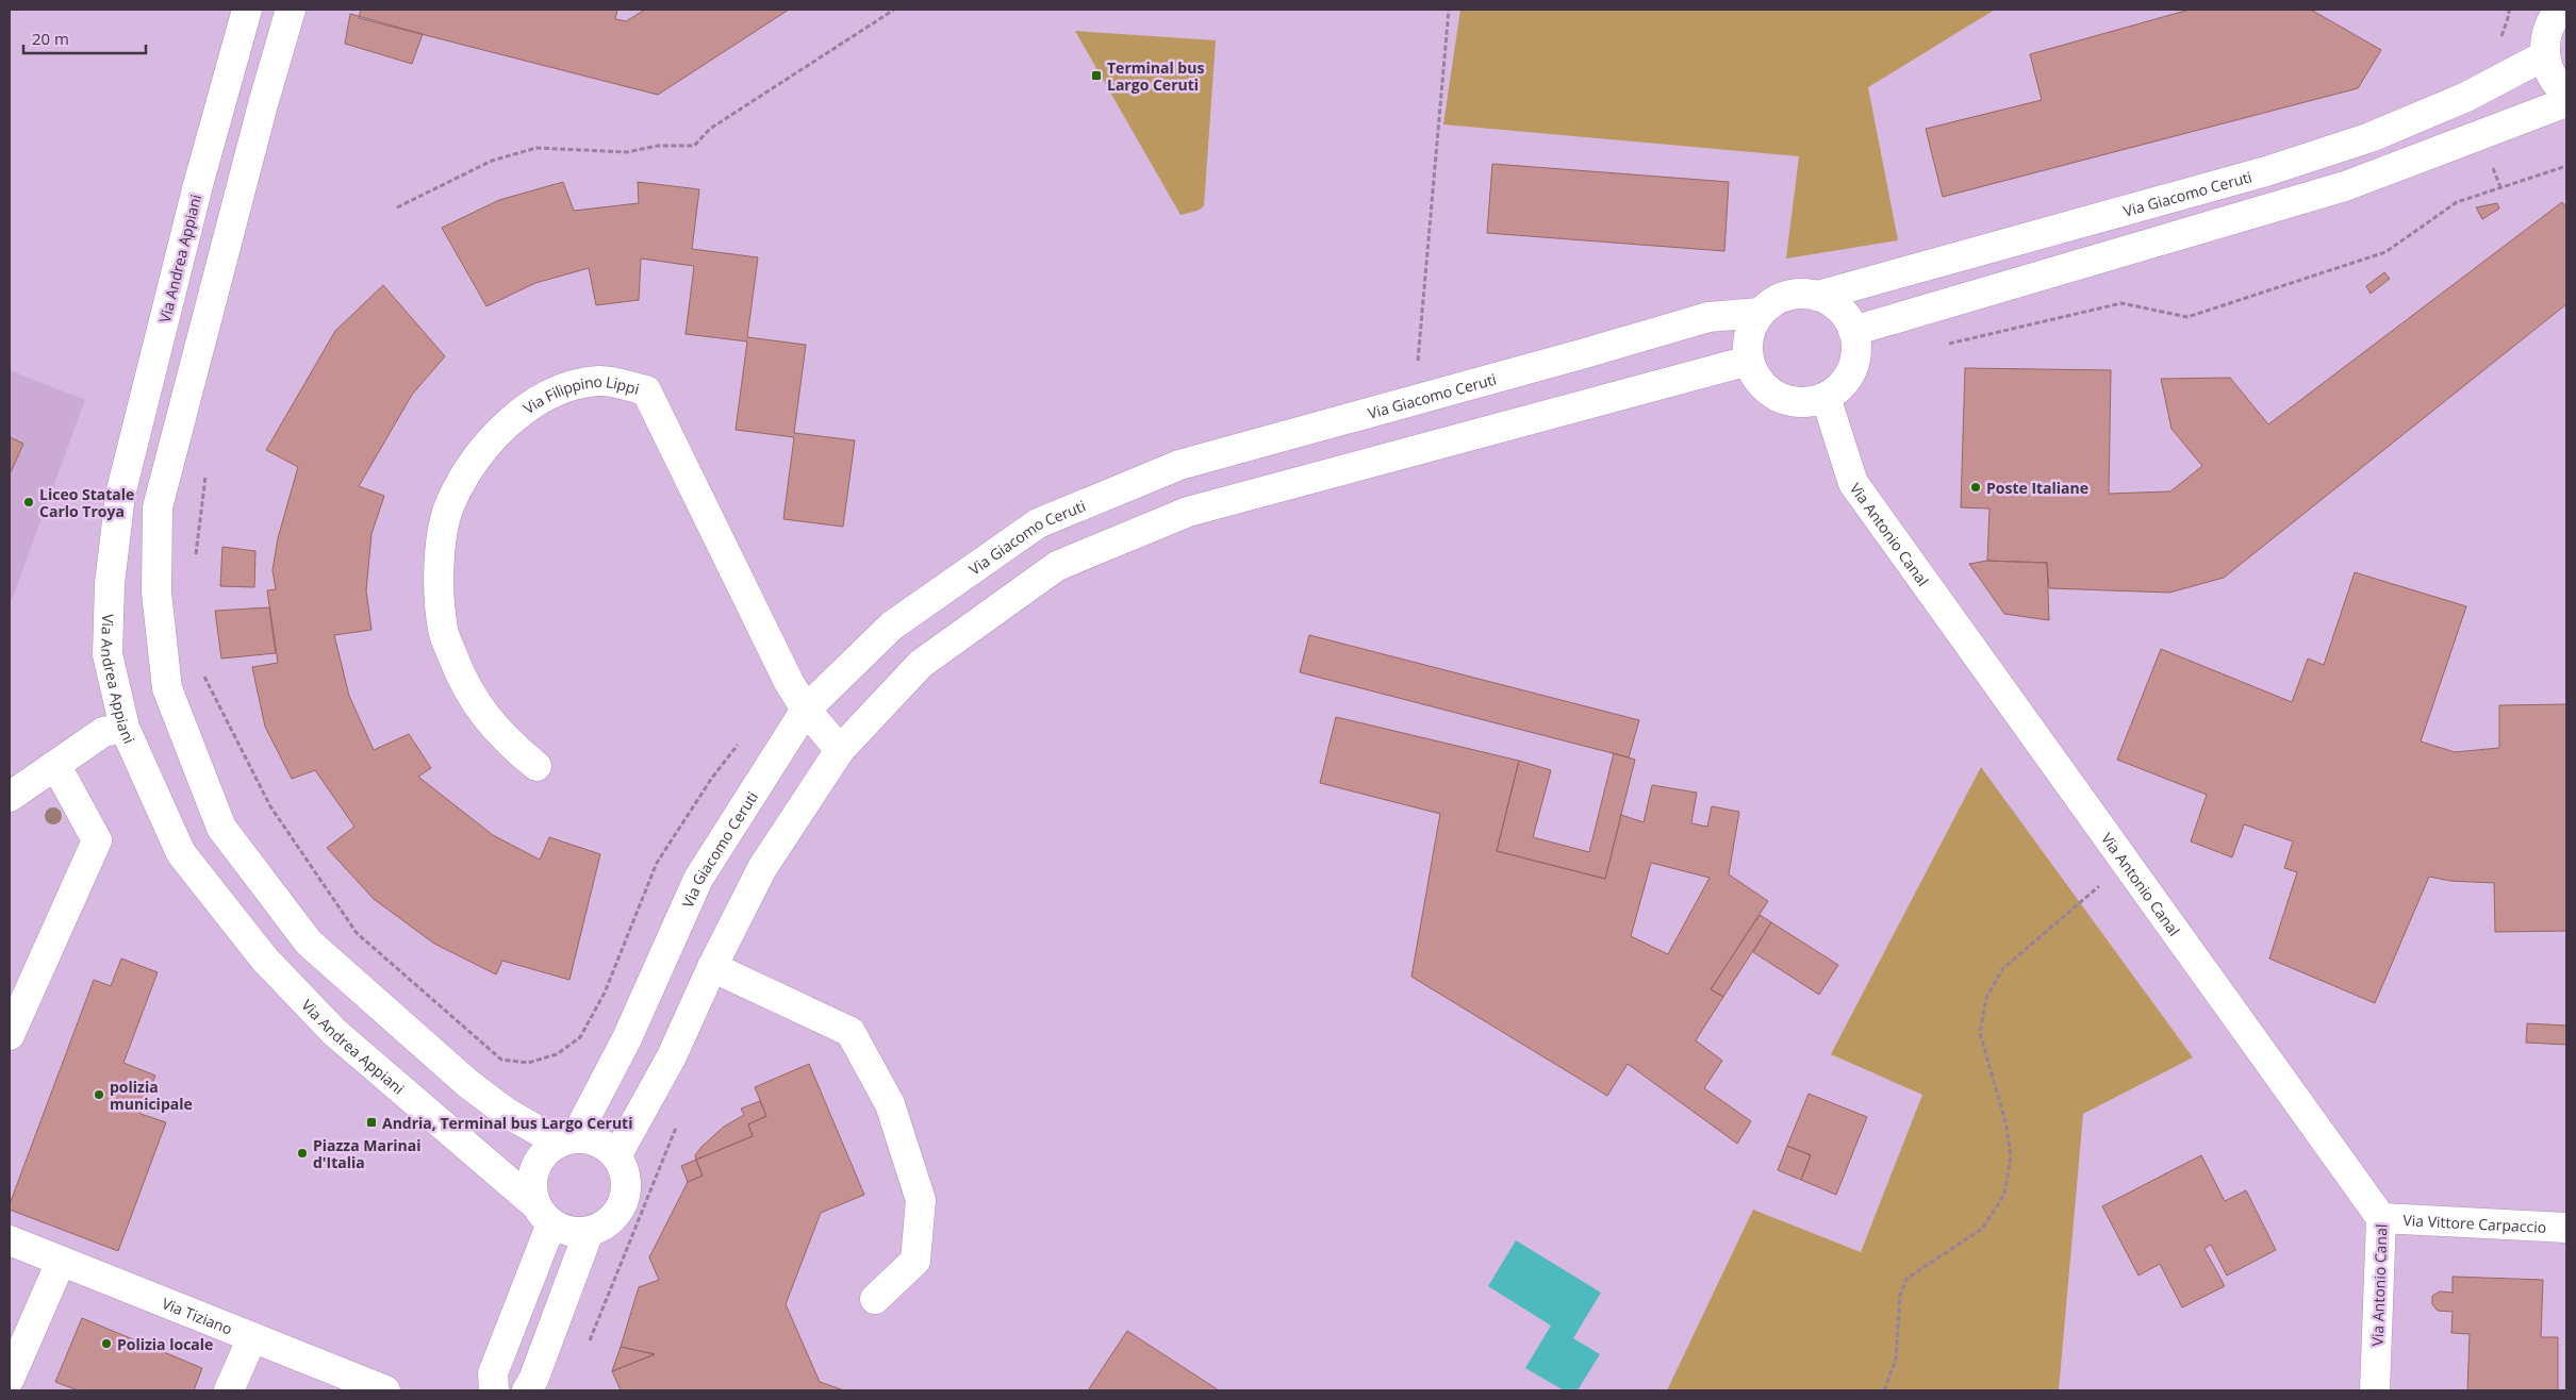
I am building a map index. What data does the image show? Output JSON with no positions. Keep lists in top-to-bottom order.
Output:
{
  "streets": {
    "street": [
      "Via Giacomo Ceruti",
      "Via Andrea Appiani",
      "Via Filippino Lippi",
      "Via Antonio Canal",
      "Via Vittore Carpaccio",
      "Via Tiziano"
    ]
  },
  "crossings": [
    ["Via Giacomo Ceruti", "Via Andrea Appiani"],
    ["Via Giacomo Ceruti", "Via Filippino Lippi"],
    ["Via Giacomo Ceruti", "Via Antonio Canal"],
    ["Via Antonio Canal", "Via Vittore Carpaccio"]
  ],
  "places": {
    "transit": ["Terminal bus Largo Ceruti", "Andria, Terminal bus Largo Ceruti"],
    "other": [
      "Poste Italiane",
      "Liceo Statale Carlo Troya",
      "polizia municipale",
      "Piazza Marinai d'Italia",
      "Polizia locale"
    ]
  },
  "scale_bar": "20 m"
}
